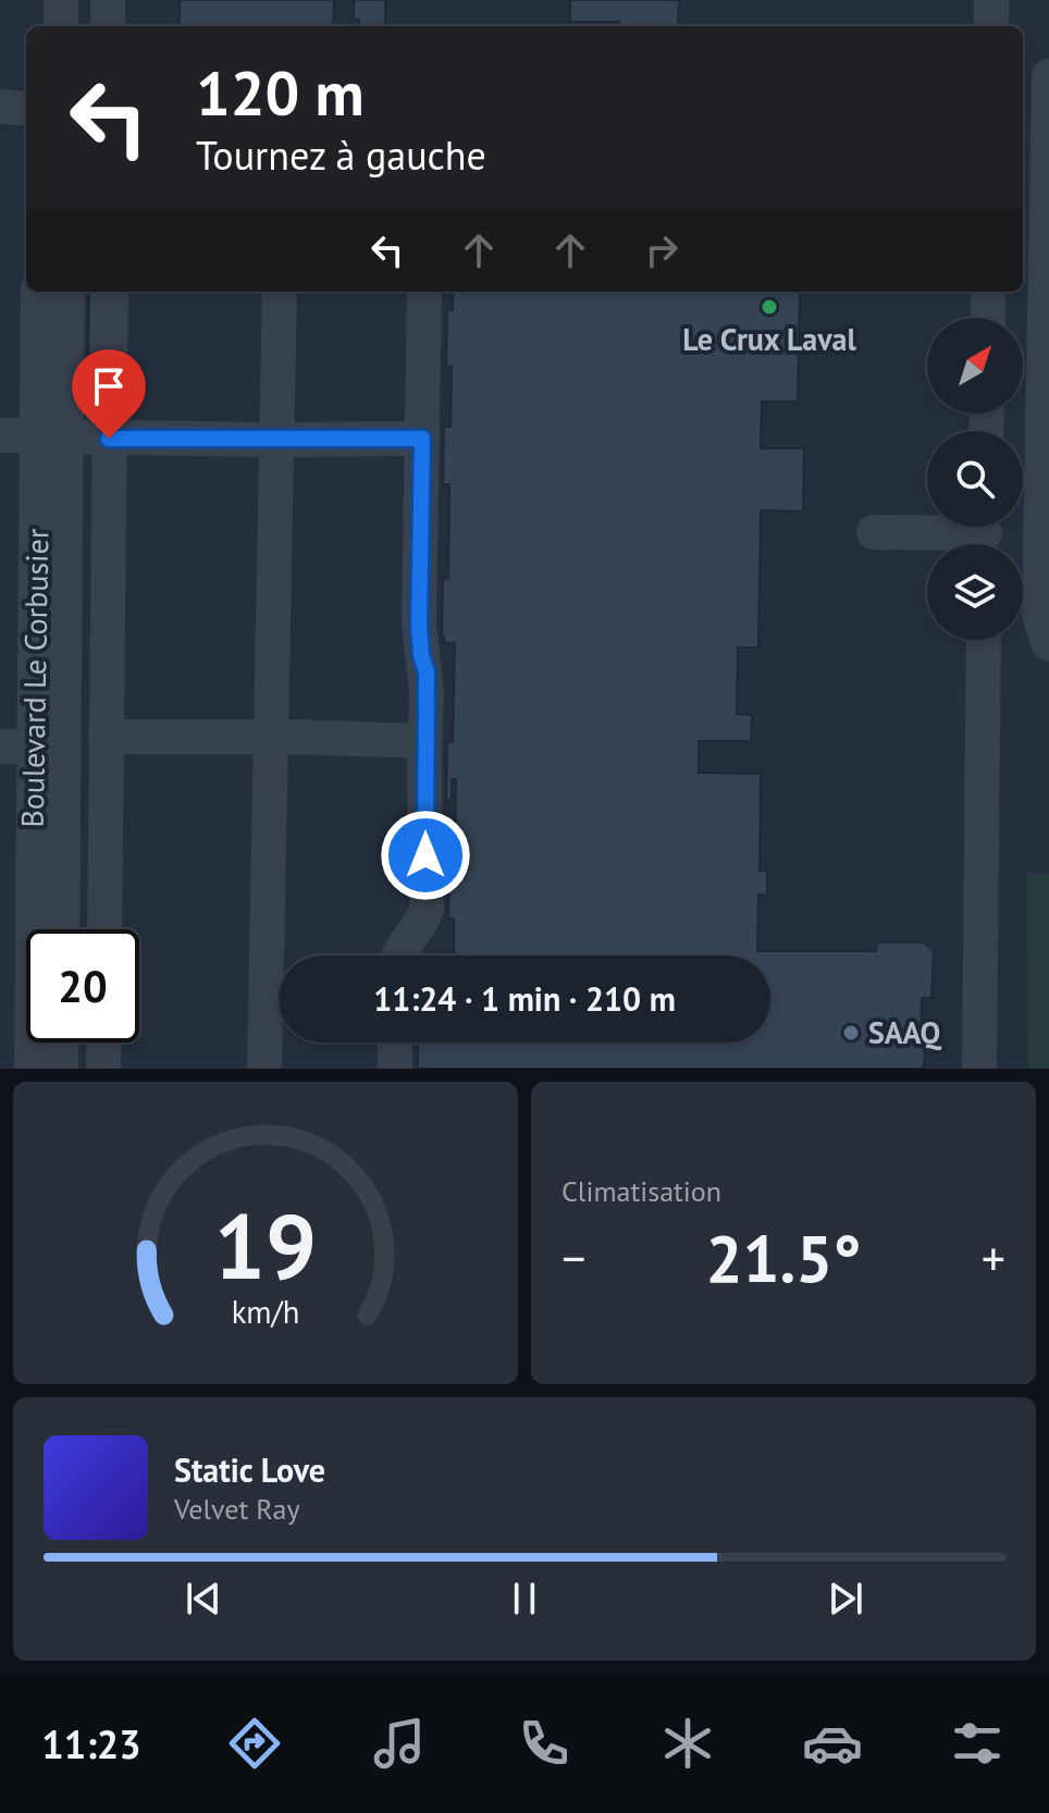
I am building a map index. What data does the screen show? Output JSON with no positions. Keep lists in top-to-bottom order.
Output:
{
  "streets": {
    "street": ["Boulevard Le Corbusier"]
  },
  "places": ["Le Crux Laval", "SAAQ"],
  "north": "top right",
  "page": {
    "turn": ["120 m", "Tournez à gauche"],
    "limit": "20",
    "trip": "11:24 · 1 min · 210 m",
    "tile": "Climatisation",
    "heat": ["−", "21.5°", "+"],
    "song": ["Static Love", "Velvet Ray"],
    "tabs": "11:23",
    "gauge": ["19", "km/h"]
  }
}
